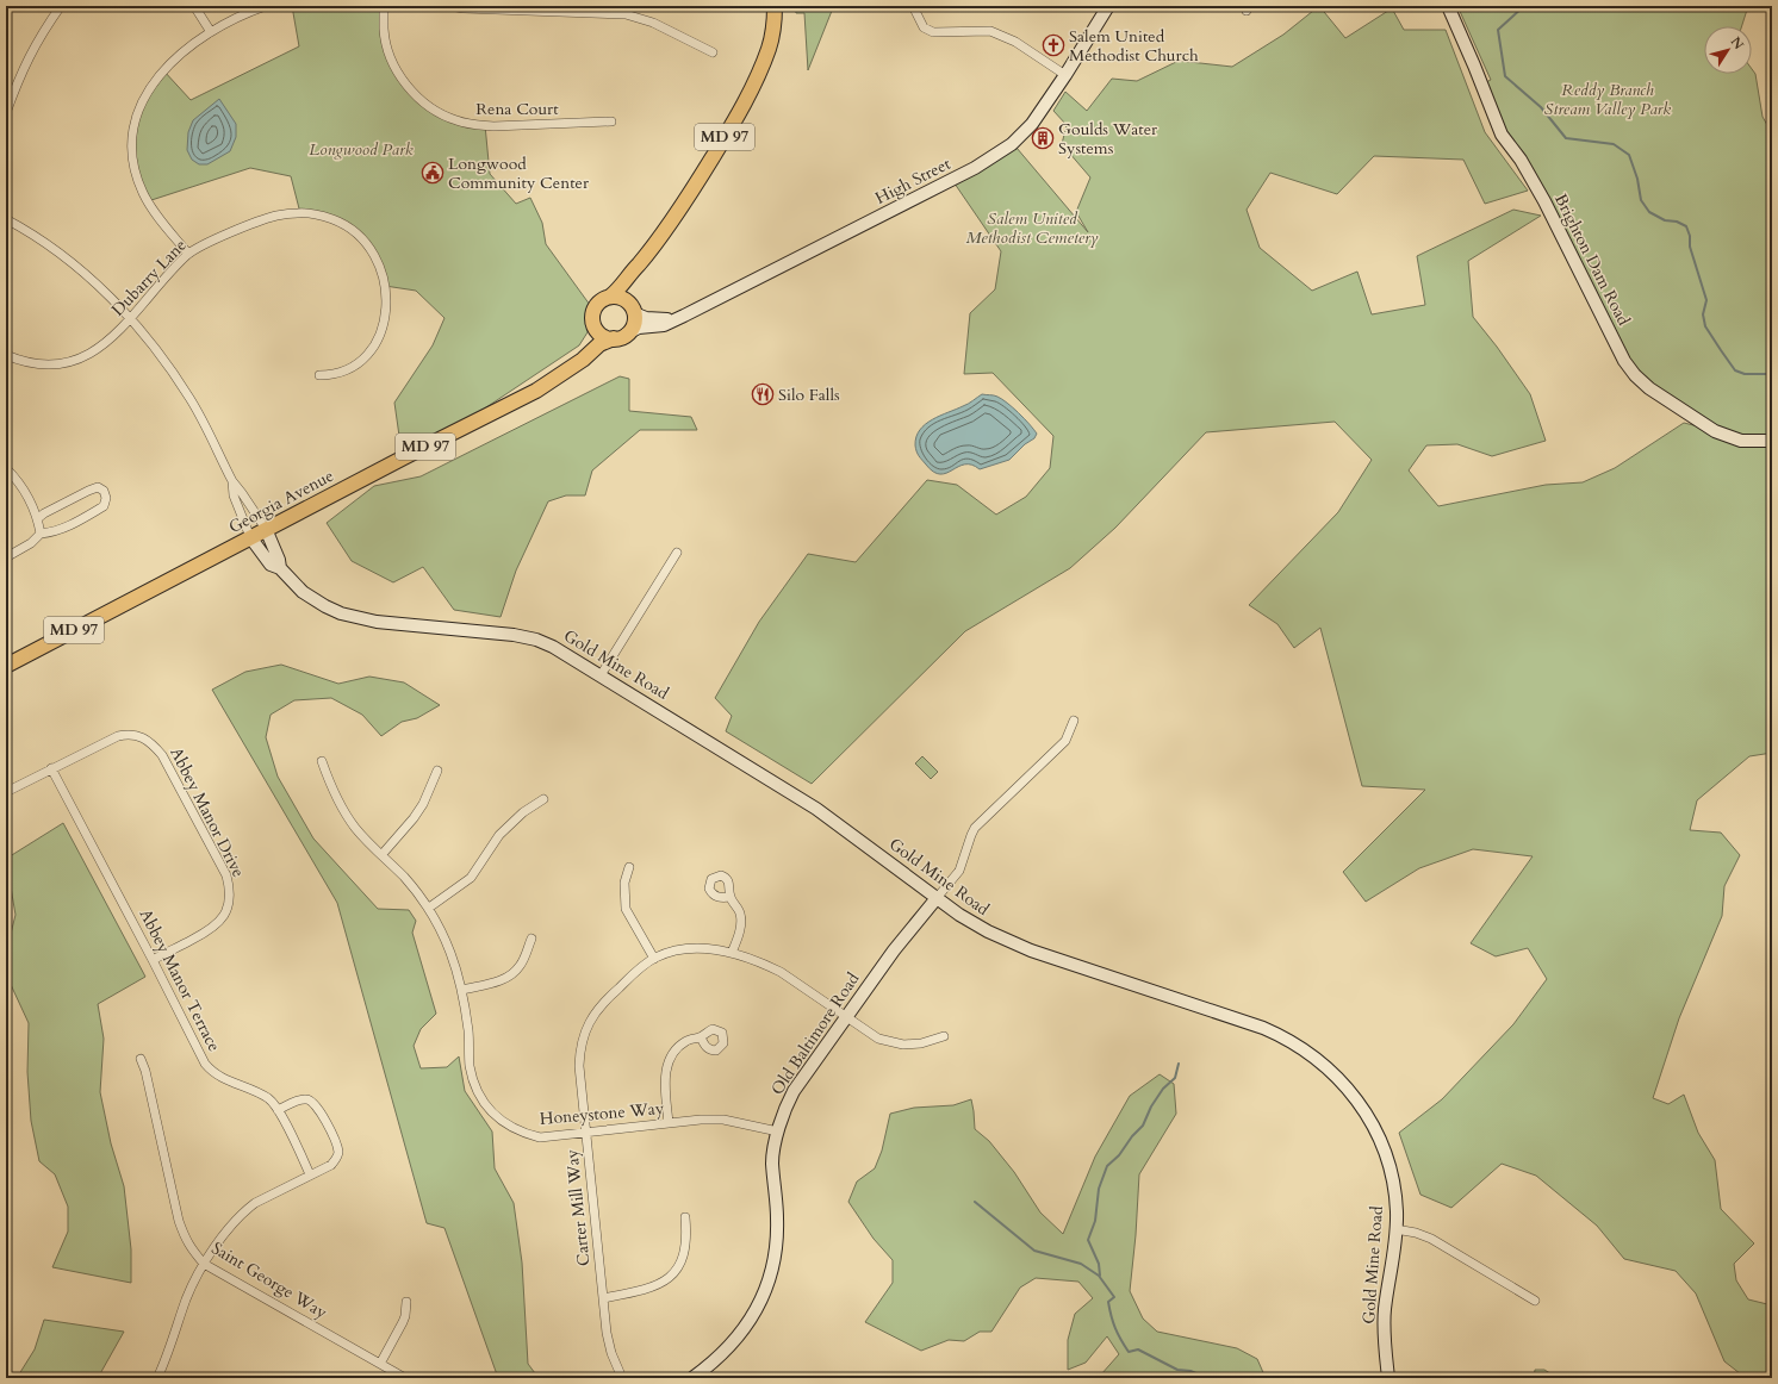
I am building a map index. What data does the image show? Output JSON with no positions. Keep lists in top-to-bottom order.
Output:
{
  "streets": {
    "main road": ["MD 97", "Georgia Avenue"],
    "street": [
      "Rena Court",
      "High Street",
      "Brighton Dam Road",
      "Dubarry Lane",
      "Gold Mine Road",
      "Abbey Manor Drive",
      "Abbey Manor Terrace",
      "Old Baltimore Road",
      "Honeystone Way",
      "Carter Mill Way",
      "Saint George Way"
    ]
  },
  "crossings": [
    ["MD 97", "High Street"],
    ["MD 97", "Georgia Avenue"],
    ["High Street", "Georgia Avenue"],
    ["Dubarry Lane", "Gold Mine Road"],
    ["Georgia Avenue", "Gold Mine Road"],
    ["Gold Mine Road", "Old Baltimore Road"],
    ["Abbey Manor Drive", "Abbey Manor Terrace"],
    ["Old Baltimore Road", "Honeystone Way"],
    ["Old Baltimore Road", "Carter Mill Way"],
    ["Honeystone Way", "Carter Mill Way"]
  ],
  "parks": ["Reddy Branch Stream Valley Park", "Longwood Park", "Salem United Methodist Cemetery"],
  "places": {
    "church": ["Salem United Methodist Church"],
    "building": ["Goulds Water Systems"],
    "public building": ["Longwood Community Center"],
    "restaurant": ["Silo Falls"]
  },
  "north": "top right"
}
